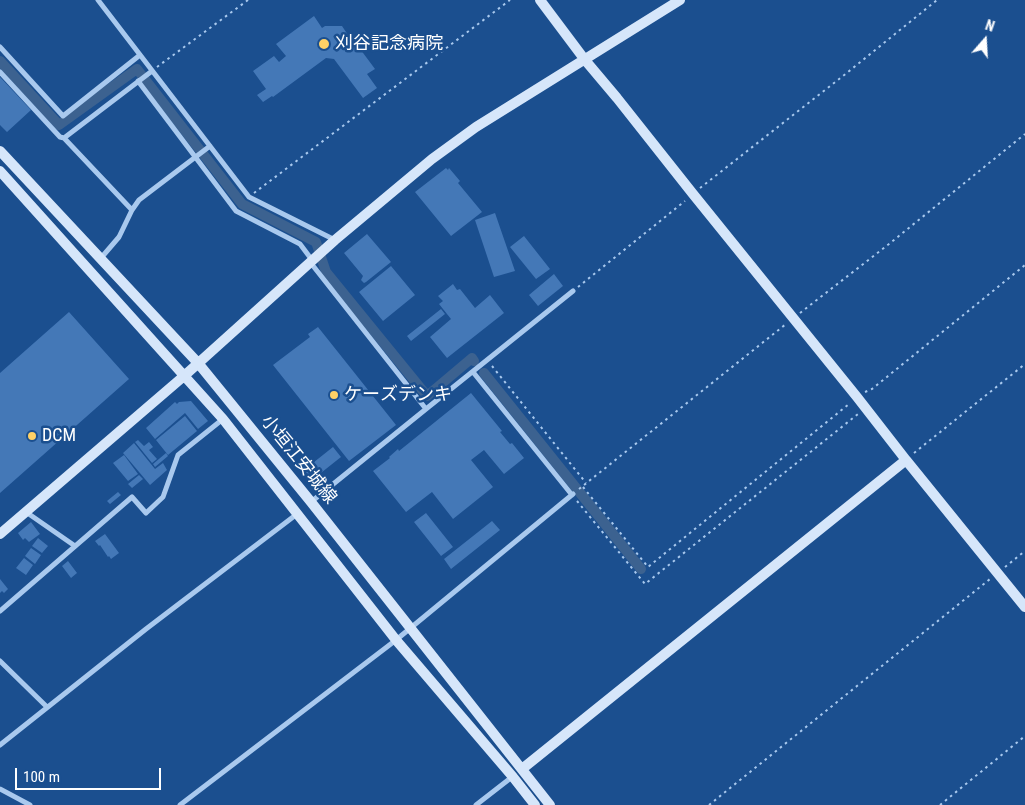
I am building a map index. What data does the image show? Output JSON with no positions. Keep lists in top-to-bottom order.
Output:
{
  "streets": {
    "street": ["小垣江安城線"]
  },
  "places": ["刈谷記念病院", "ケーズデンキ", "DCM"],
  "scale_bar": "100 m",
  "north": "top"
}
